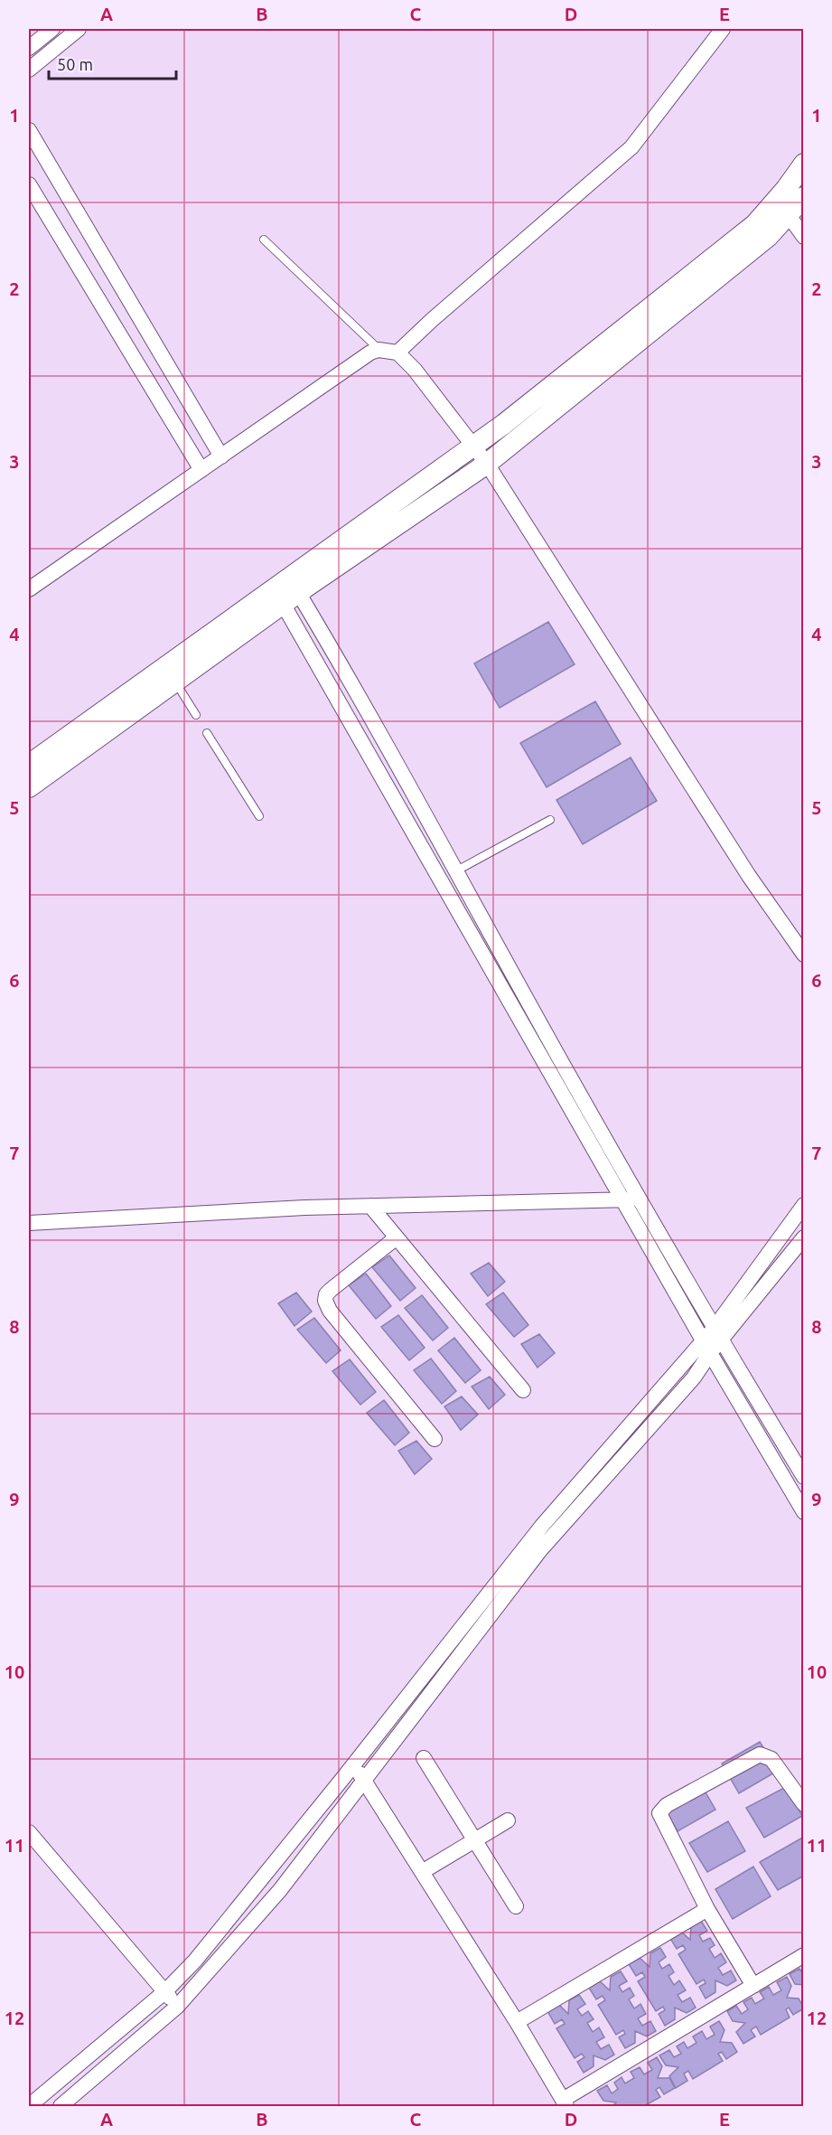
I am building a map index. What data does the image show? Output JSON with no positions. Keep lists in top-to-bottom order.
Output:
{
  "scale_bar": "50 m",
  "grid": {
    "columns": [
      "A",
      "B",
      "C",
      "D",
      "E"
    ],
    "rows": [
      "1",
      "2",
      "3",
      "4",
      "5",
      "6",
      "7",
      "8",
      "9",
      "10",
      "11",
      "12"
    ]
  }
}
